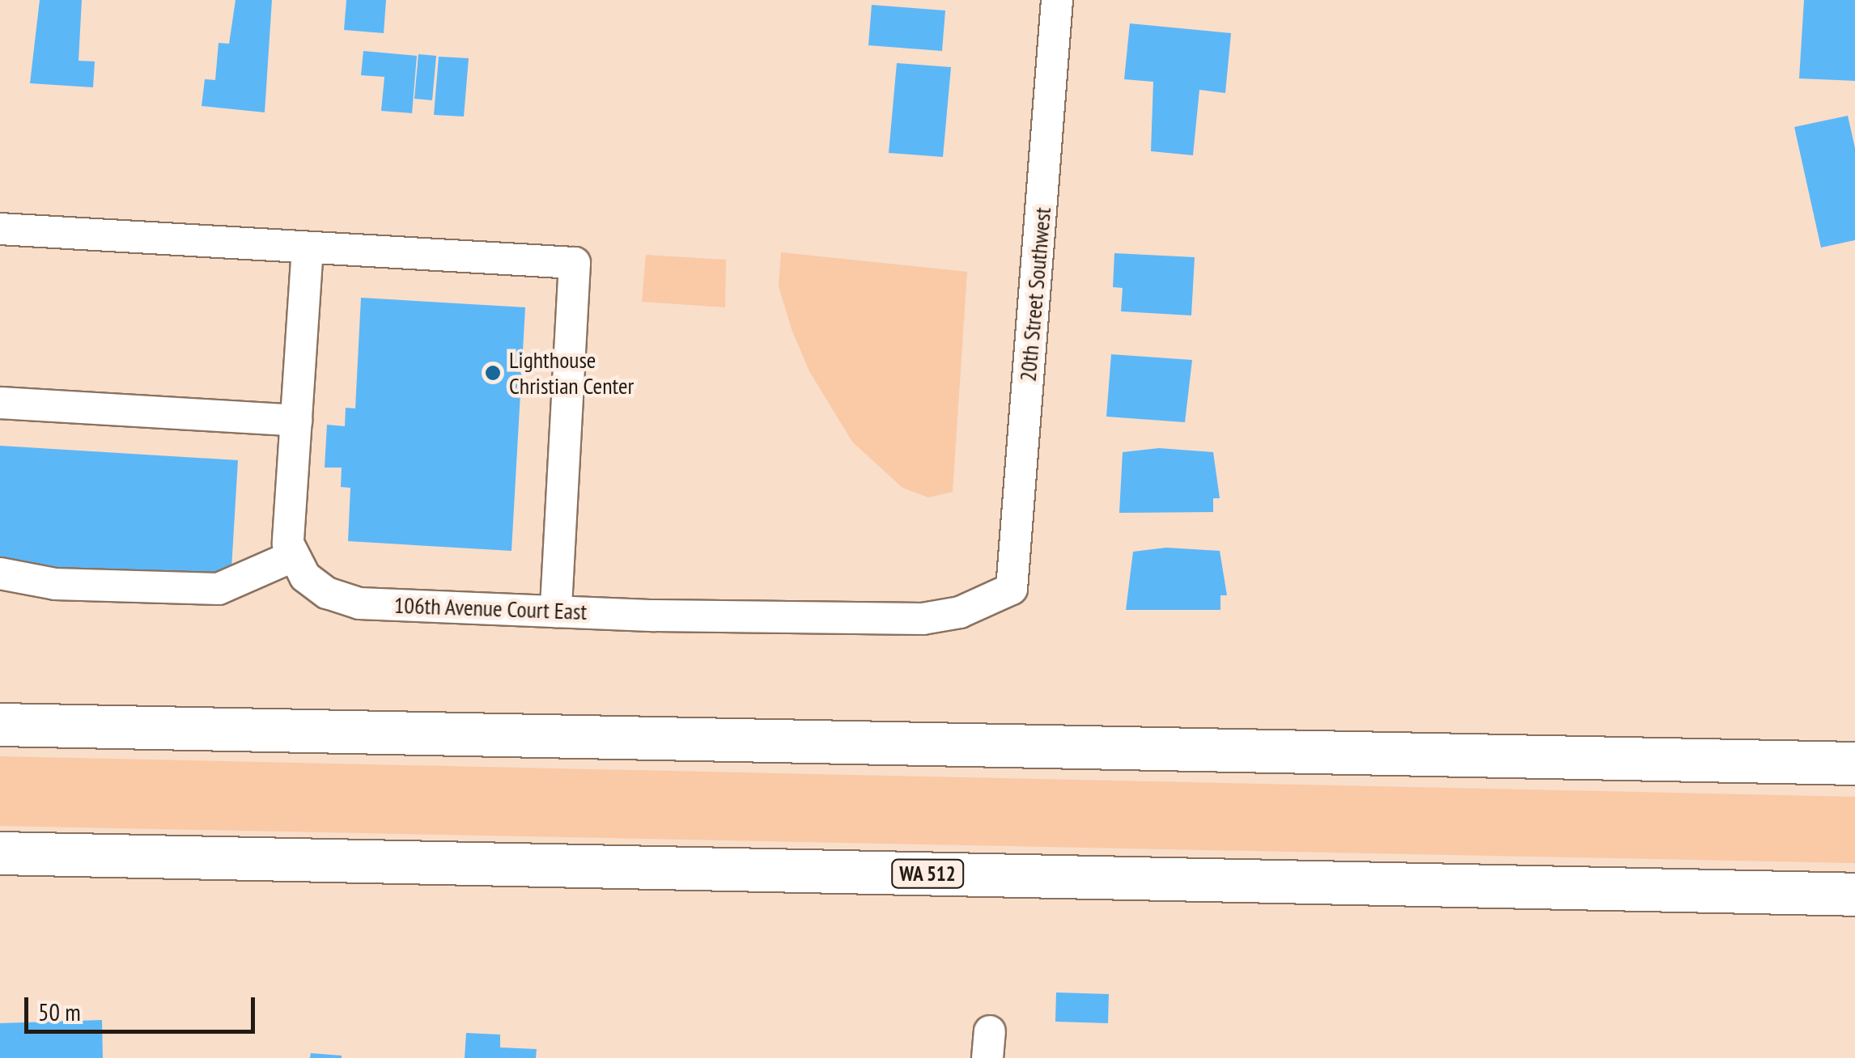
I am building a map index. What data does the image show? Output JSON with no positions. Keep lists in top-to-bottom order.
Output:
{
  "streets": {
    "highway": ["WA 512"],
    "street": ["20th Street Southwest", "106th Avenue Court East"]
  },
  "crossings": [
    ["20th Street Southwest", "106th Avenue Court East"]
  ],
  "places": ["Lighthouse Christian Center"],
  "scale_bar": "50 m"
}
